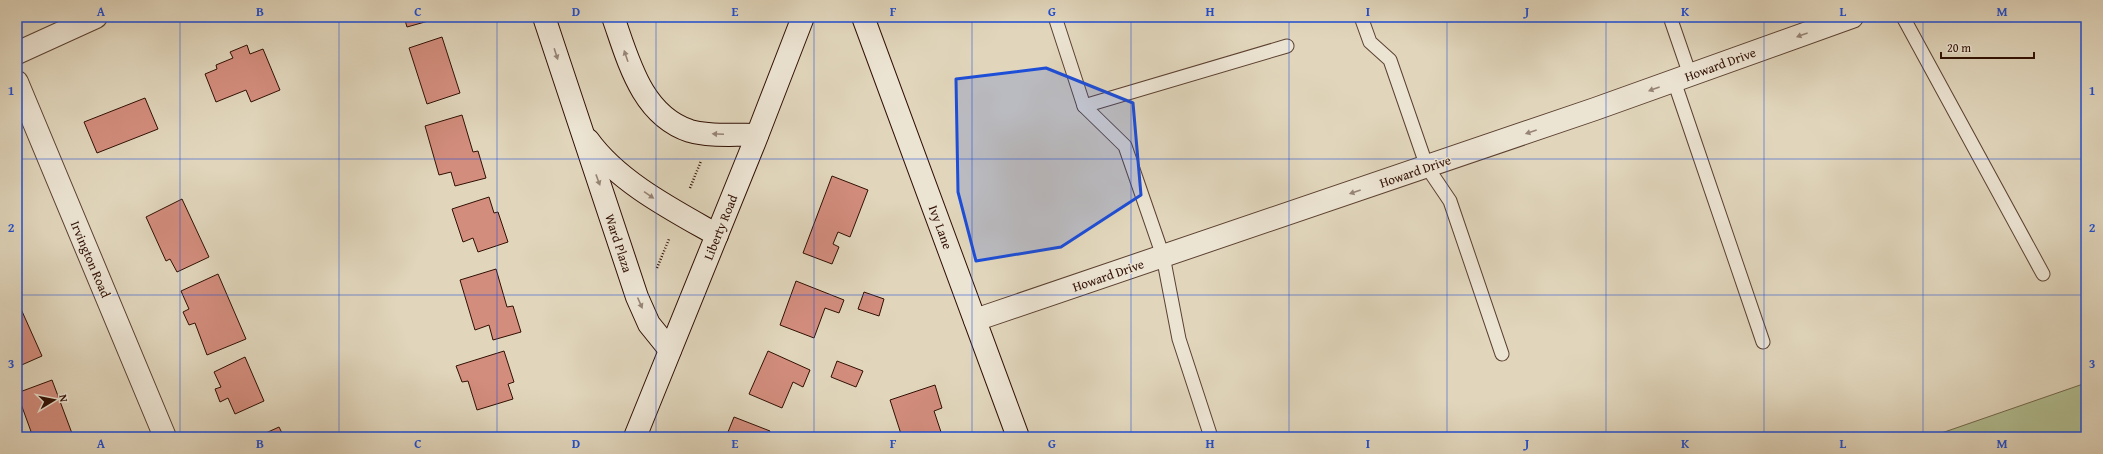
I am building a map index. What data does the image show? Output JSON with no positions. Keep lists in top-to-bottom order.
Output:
{
  "streets": {
    "street": [
      "Howard Drive",
      "Liberty Road",
      "Ivy Lane",
      "Ward Plaza",
      "Irvington Road"
    ]
  },
  "crossings": [
    ["Howard Drive", "Ivy Lane"],
    ["Liberty Road", "Ward Plaza"]
  ],
  "one_way": ["Howard Drive", "Ward Plaza"],
  "scale_bar": "20 m",
  "north": "right",
  "grid": {
    "columns": [
      "A",
      "B",
      "C",
      "D",
      "E",
      "F",
      "G",
      "H",
      "I",
      "J",
      "K",
      "L",
      "M"
    ],
    "rows": ["1", "2", "3"]
  }
}
